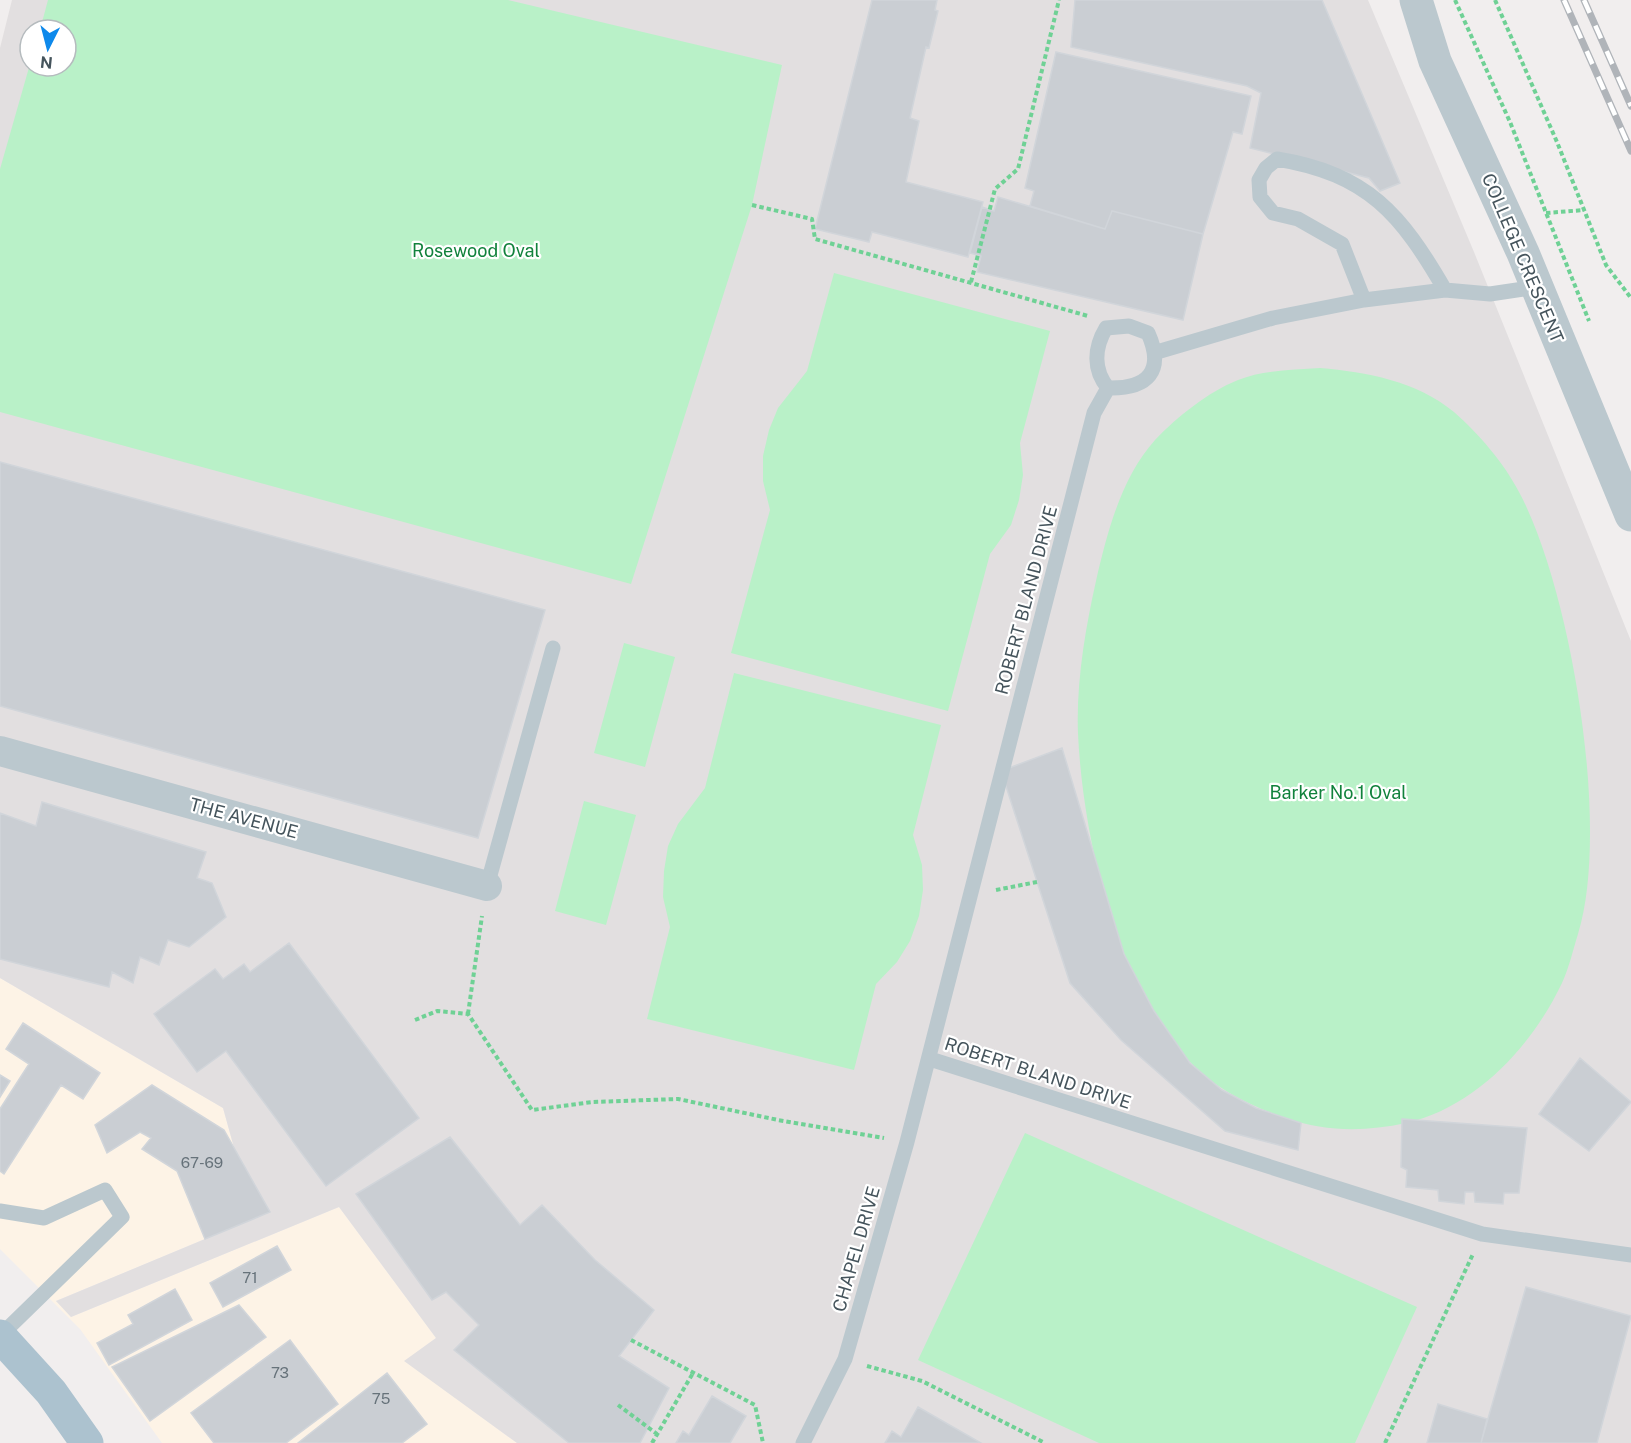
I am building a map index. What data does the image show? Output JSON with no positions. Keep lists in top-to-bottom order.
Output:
{
  "streets": {
    "street": ["COLLEGE CRESCENT", "THE AVENUE"],
    "lane": ["ROBERT BLAND DRIVE", "CHAPEL DRIVE"]
  },
  "crossings": [
    ["ROBERT BLAND DRIVE", "CHAPEL DRIVE"]
  ],
  "parks": ["Rosewood Oval", "Barker No.1 Oval"],
  "house_numbers": [
    "67-69",
    "71",
    "73",
    "75"
  ],
  "north": "bottom"
}
